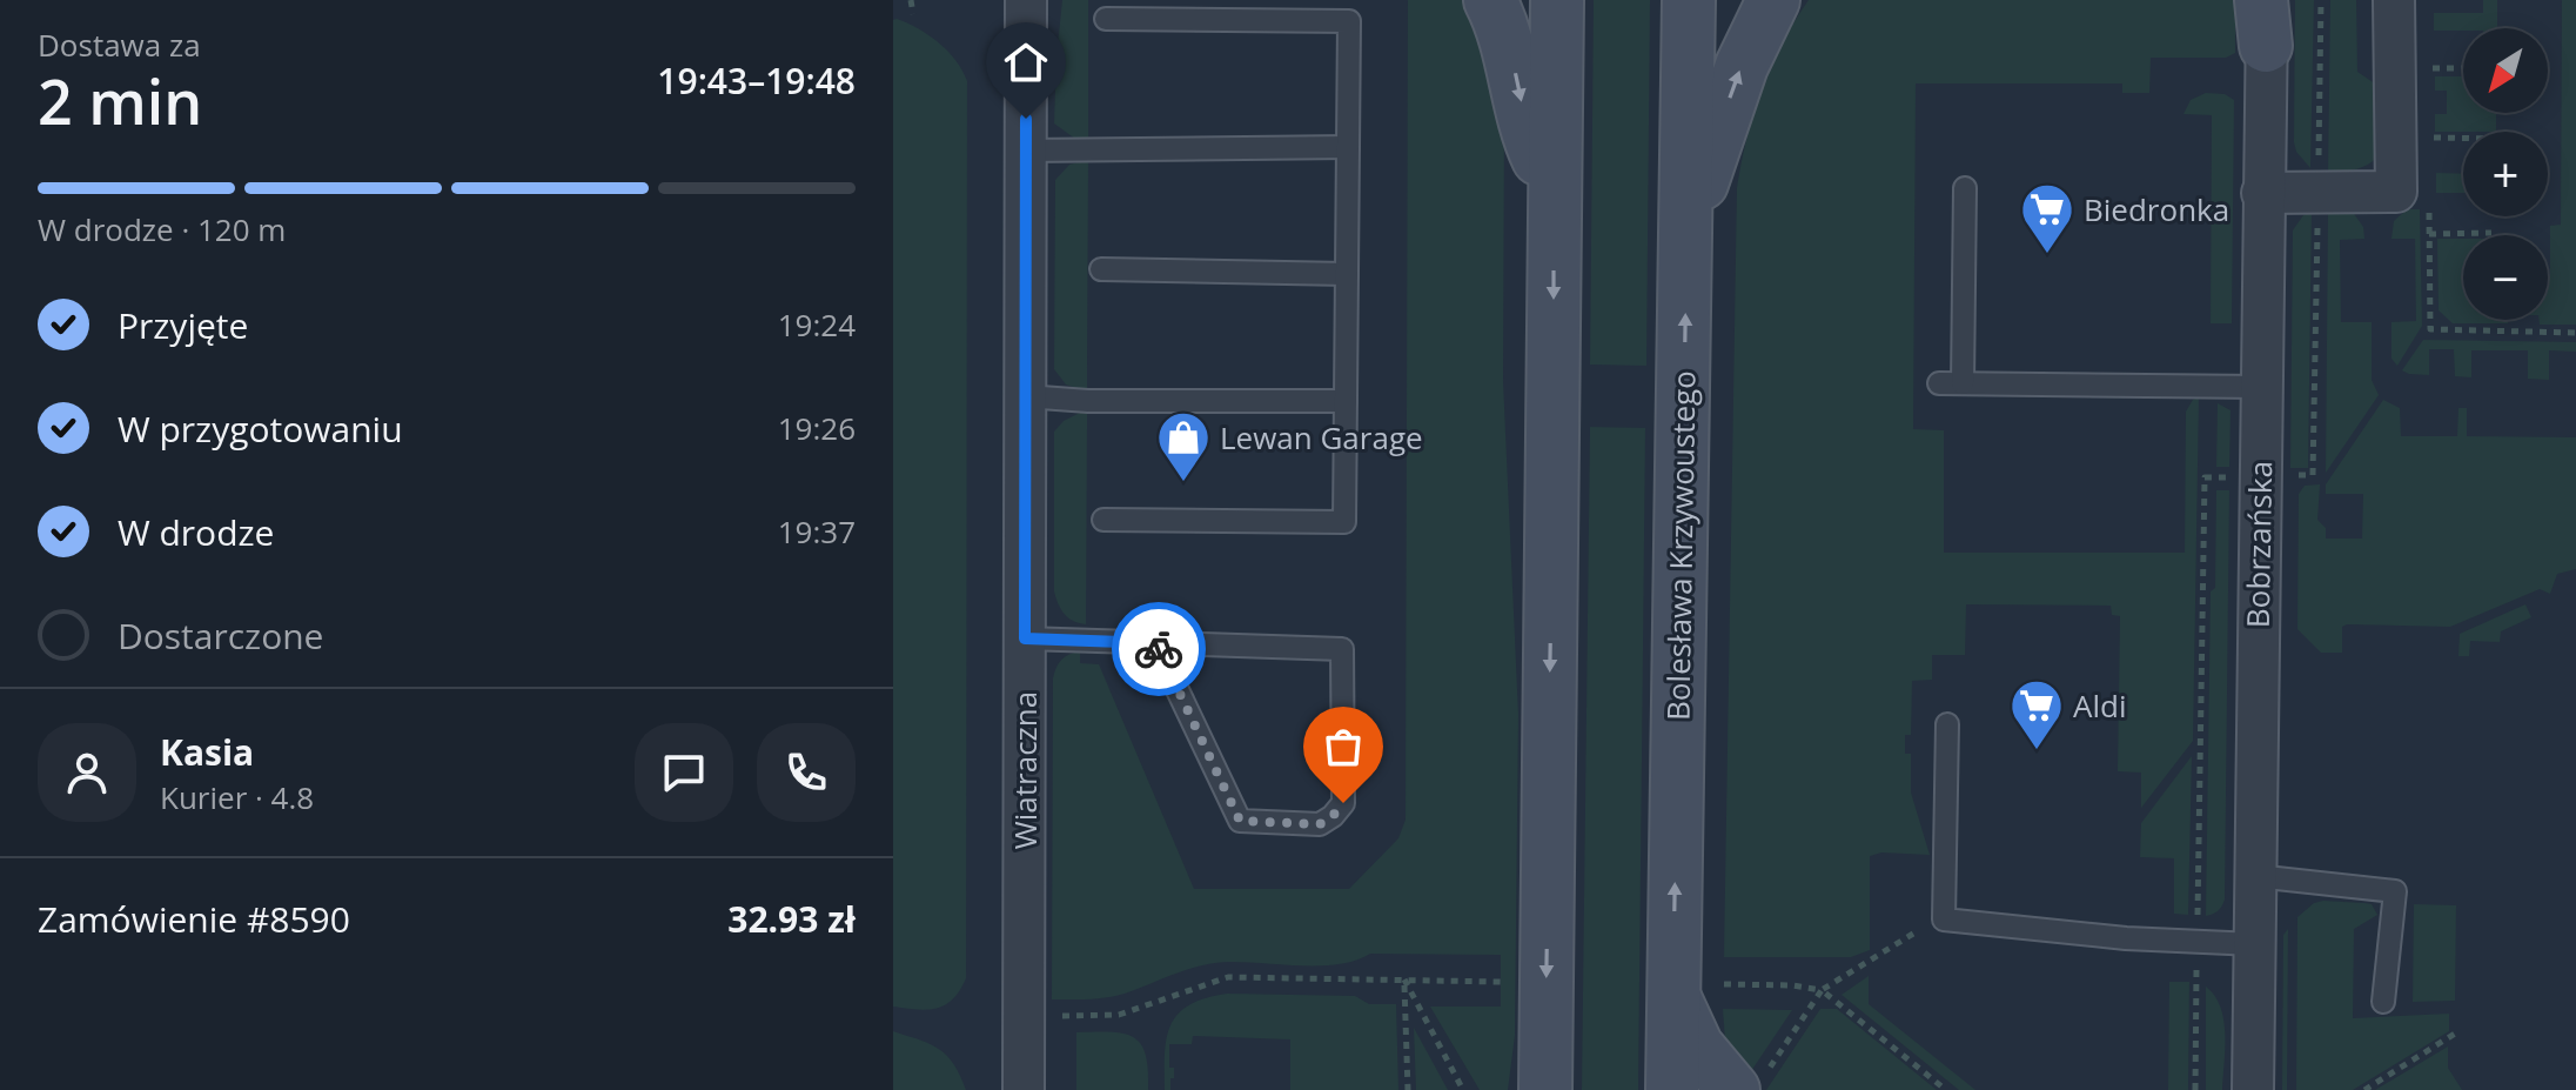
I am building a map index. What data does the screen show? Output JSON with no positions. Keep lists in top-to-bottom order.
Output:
{
  "streets": {
    "main road": ["Bolesława Krzywoustego"],
    "street": ["Bobrzańska", "Wiatraczna"]
  },
  "places": {
    "supermarket": ["Biedronka", "Aldi"],
    "shop": ["Lewan Garage"]
  },
  "north": "bottom left",
  "page": {
    "heading": ["2 min", "Dostawa za", "19:43–19:48"],
    "panel": [
      "Kasia",
      "Kurier · 4.8",
      "Zamówienie #8590",
      "32.93 zł"
    ],
    "map_buttons": ["+", "−"],
    "bar": "W drodze · 120 m",
    "list": [
      ["Przyjęte", "19:24"],
      ["W przygotowaniu", "19:26"],
      ["W drodze", "19:37"],
      "Dostarczone"
    ]
  }
}
